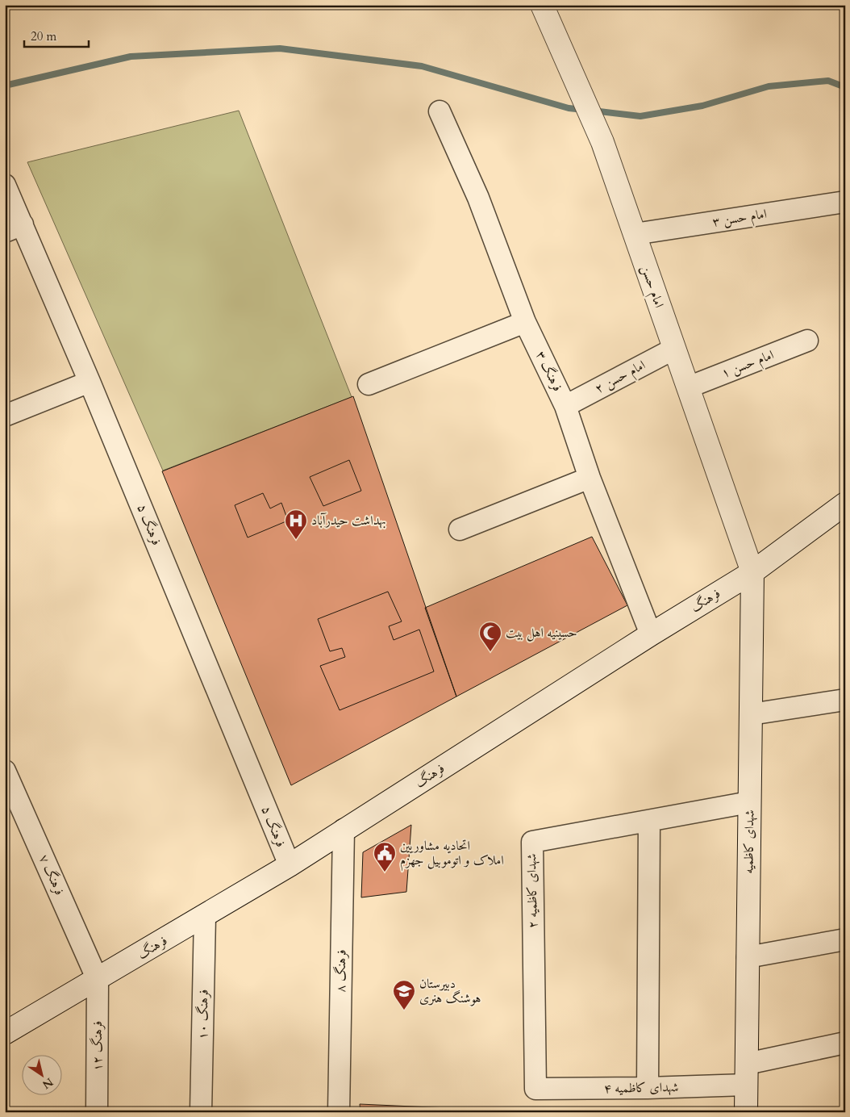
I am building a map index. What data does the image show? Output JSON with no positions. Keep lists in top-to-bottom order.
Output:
{
  "streets": {
    "main road": ["امام حسن", "فرهنگ", "شهدای کاظمیه"],
    "street": [
      "امام حسن ۳",
      "امام حسن ۱",
      "فرهنگ ۳",
      "امام حسن ۲",
      "فرهنگ ۵",
      "فرهنگ ۷",
      "شهدای کاظمیه ۲",
      "فرهنگ ۸",
      "فرهنگ ۱۰",
      "فرهنگ ۱۲",
      "شهدای کاظمیه ۴"
    ]
  },
  "crossings": [
    ["امام حسن ۳", "امام حسن"],
    ["امام حسن", "امام حسن ۱"],
    ["امام حسن", "امام حسن ۲"],
    ["امام حسن", "فرهنگ"],
    ["امام حسن", "شهدای کاظمیه"],
    ["فرهنگ ۳", "امام حسن ۲"],
    ["فرهنگ ۳", "فرهنگ"],
    ["فرهنگ ۵", "فرهنگ"],
    ["فرهنگ", "شهدای کاظمیه"],
    ["فرهنگ", "فرهنگ ۷"],
    ["فرهنگ", "فرهنگ ۸"],
    ["فرهنگ", "فرهنگ ۱۰"],
    ["فرهنگ", "فرهنگ ۱۲"],
    ["شهدای کاظمیه", "شهدای کاظمیه ۲"],
    ["شهدای کاظمیه", "شهدای کاظمیه ۴"],
    ["فرهنگ ۷", "فرهنگ ۱۲"],
    ["شهدای کاظمیه ۲", "شهدای کاظمیه ۴"]
  ],
  "places": {
    "hospital": ["بهداشت حیدرآباد"],
    "mosque": ["حسینیه اهل بیت"],
    "public building": ["اتحادیه مشاوریین املاک و اتوموبیل جهزم"],
    "school or university": ["دبیرستان هوشنگ هنری"]
  },
  "scale_bar": "20 m",
  "north": "bottom right"
}
